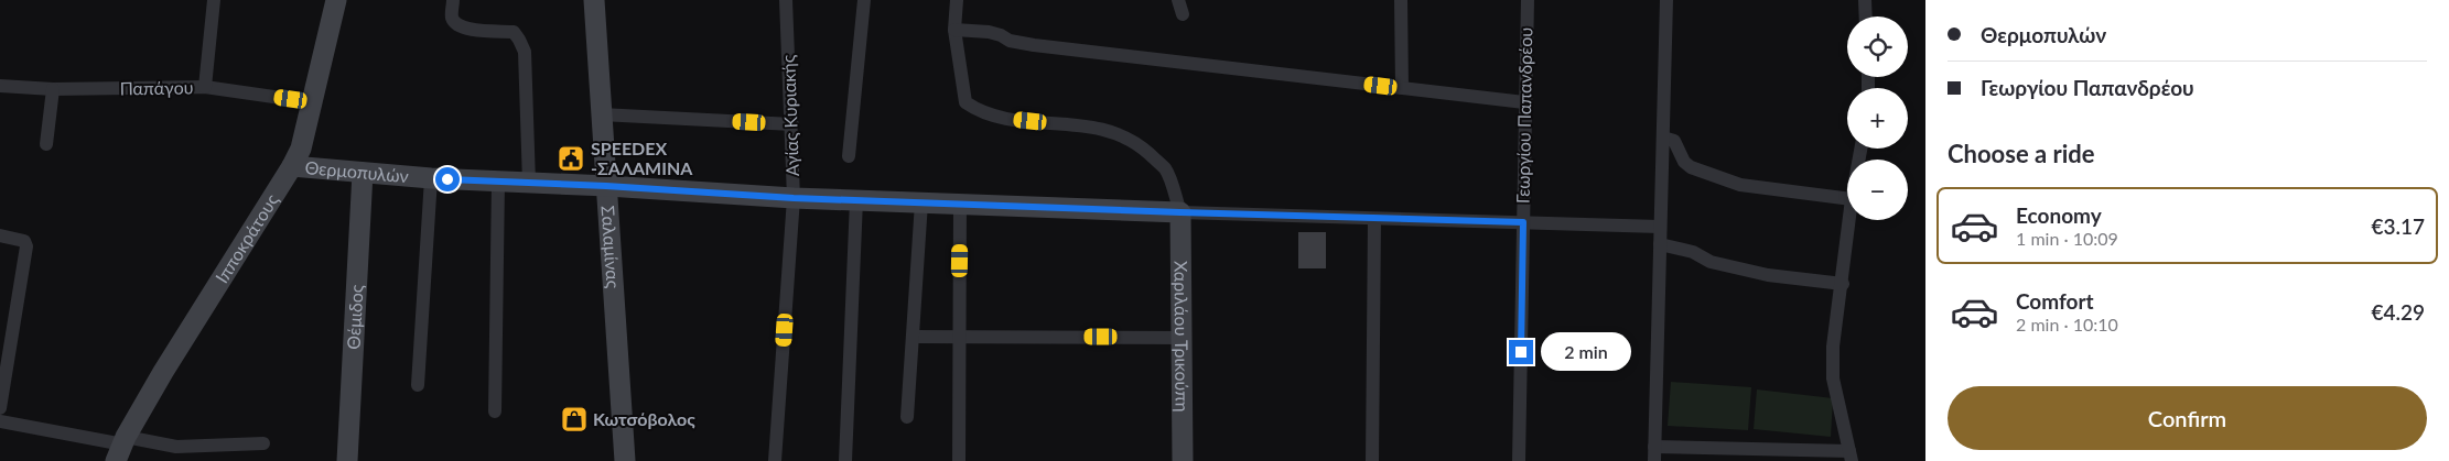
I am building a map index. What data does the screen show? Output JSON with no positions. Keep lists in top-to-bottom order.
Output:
{
  "streets": {
    "street": [
      "Παπάγου",
      "Αγίας Κυριακής",
      "Γεωργίου Παπανδρέου",
      "Θερμοπυλών",
      "Ιπποκράτους",
      "Σαλαμίνας",
      "Θέμιδος",
      "Χαριλάου Τρικούπη"
    ]
  },
  "crossings": [
    ["Παπάγου", "Ιπποκράτους"],
    ["Αγίας Κυριακής", "Θερμοπυλών"],
    ["Θερμοπυλών", "Ιπποκράτους"],
    ["Θερμοπυλών", "Σαλαμίνας"],
    ["Θερμοπυλών", "Θέμιδος"],
    ["Θερμοπυλών", "Χαριλάου Τρικούπη"]
  ],
  "places": {
    "public building": ["SPEEDEX -ΣΑΛΑΜΙΝΑ"],
    "shop": ["Κωτσόβολος"]
  },
  "page": {
    "banner": ["Θερμοπυλών", "Γεωργίου Παπανδρέου"],
    "map_buttons": ["+", "−"],
    "heading": "Choose a ride",
    "list": [
      {
        "name": "Economy",
        "note": "1 min · 10:09",
        "value": "€3.17"
      },
      {
        "name": "Comfort",
        "note": "2 min · 10:10",
        "value": "€4.29"
      }
    ],
    "bubble": "2 min",
    "buttons": "Confirm"
  }
}
